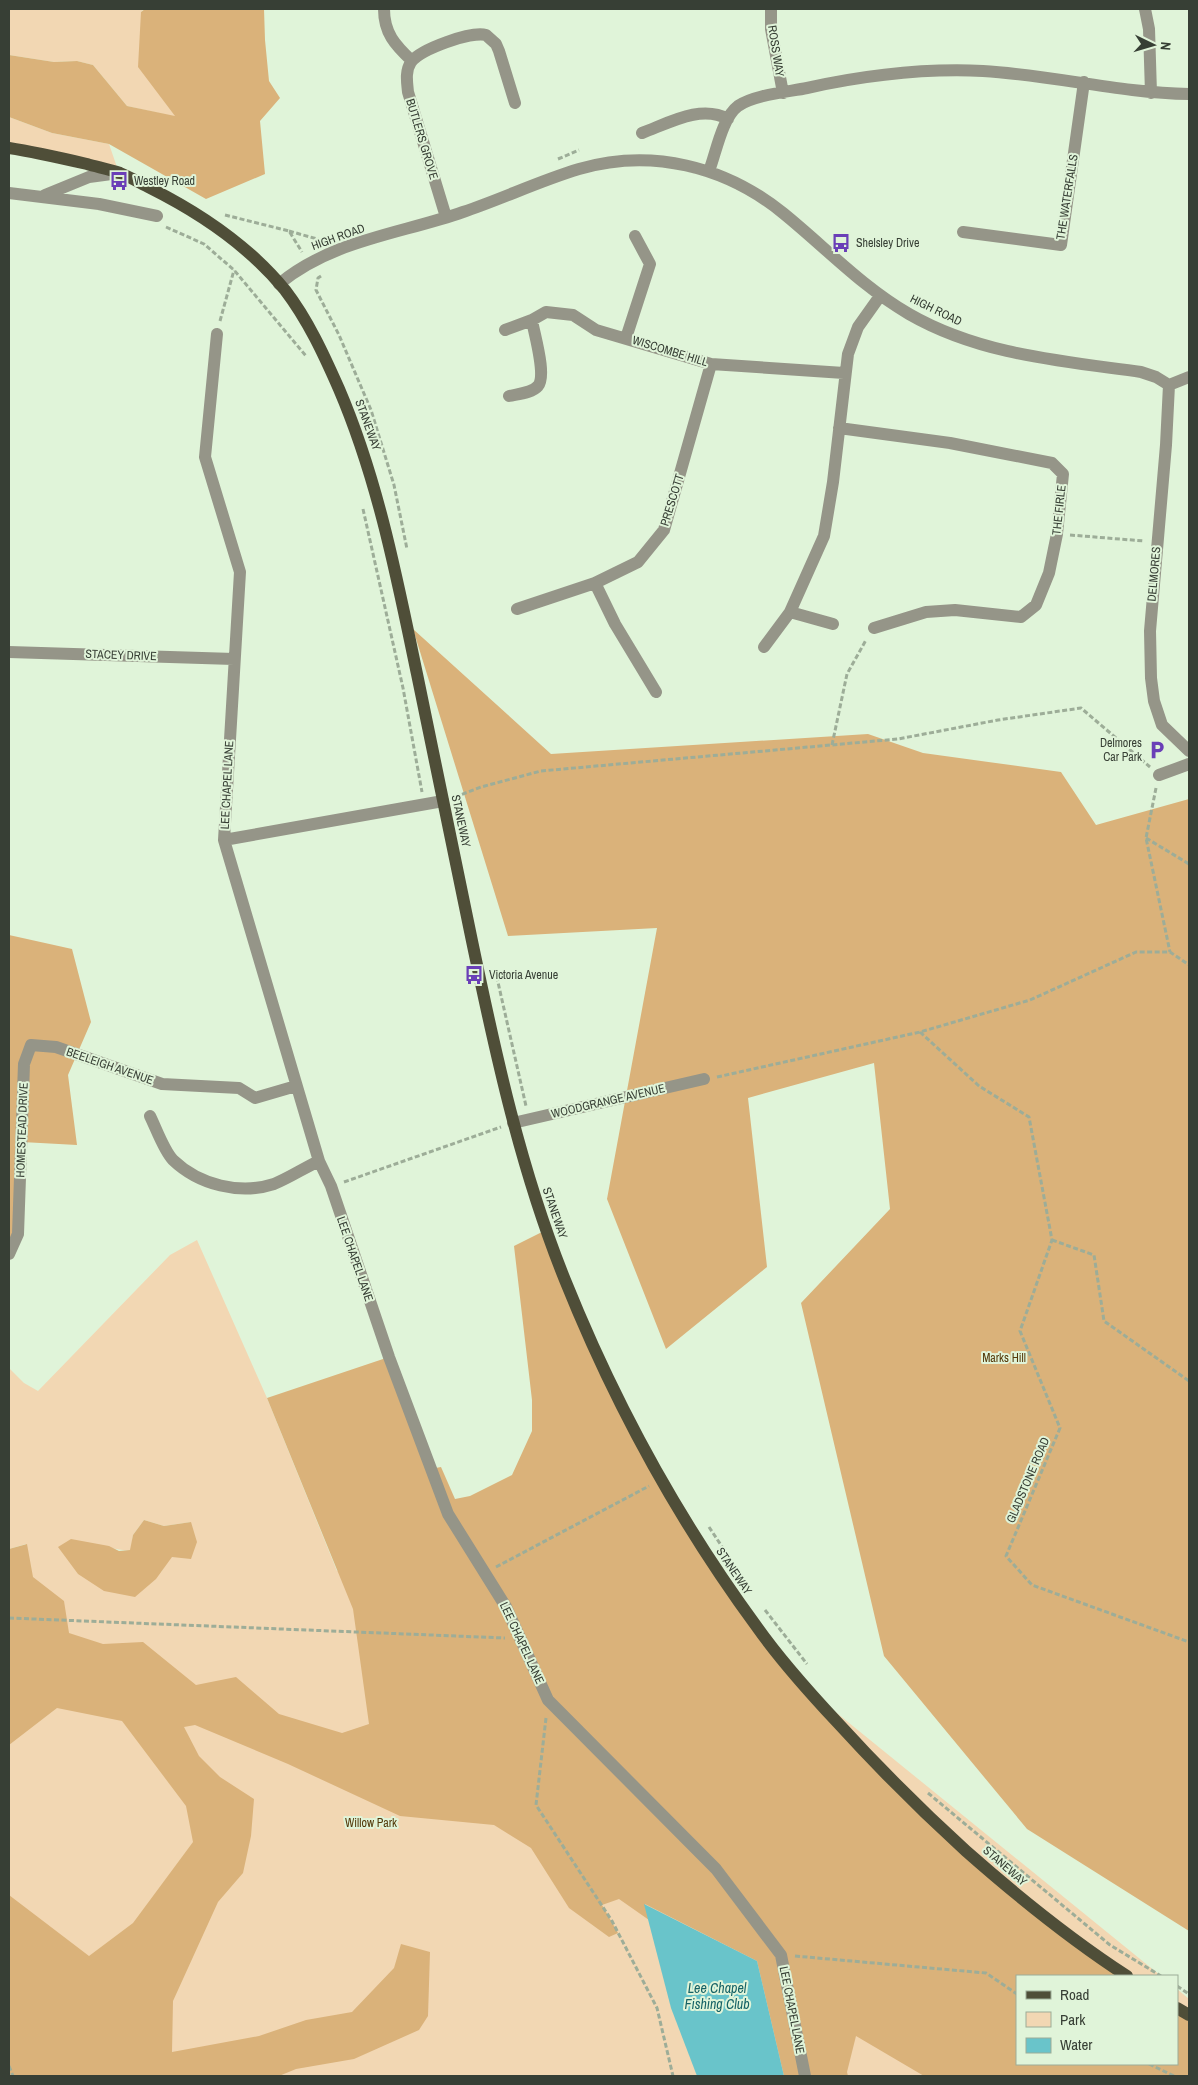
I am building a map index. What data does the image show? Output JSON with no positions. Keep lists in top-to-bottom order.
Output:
{
  "streets": {
    "main road": ["STANEWAY"],
    "street": [
      "ROSS WAY",
      "BUTLERS GROVE",
      "THE WATERFALLS",
      "HIGH ROAD",
      "WISCOMBE HILL",
      "PRESCOTT",
      "THE FIRLE",
      "DELMORES",
      "STACEY DRIVE",
      "LEE CHAPEL LANE",
      "BEELEIGH AVENUE",
      "WOODGRANGE AVENUE",
      "HOMESTEAD DRIVE"
    ],
    "path": ["GLADSTONE ROAD"]
  },
  "crossings": [
    ["BUTLERS GROVE", "HIGH ROAD"],
    ["HIGH ROAD", "STANEWAY"],
    ["HIGH ROAD", "DELMORES"],
    ["WISCOMBE HILL", "PRESCOTT"],
    ["STANEWAY", "WOODGRANGE AVENUE"],
    ["STACEY DRIVE", "LEE CHAPEL LANE"],
    ["LEE CHAPEL LANE", "BEELEIGH AVENUE"],
    ["BEELEIGH AVENUE", "HOMESTEAD DRIVE"]
  ],
  "water": ["Lee Chapel Fishing Club"],
  "parks": ["Marks Hill", "Willow Park"],
  "places": {
    "bus stop": ["Westley Road", "Shelsley Drive", "Victoria Avenue"],
    "parking": ["Delmores Car Park"]
  },
  "legend": ["Road", "Park", "Water"],
  "north": "right"
}
